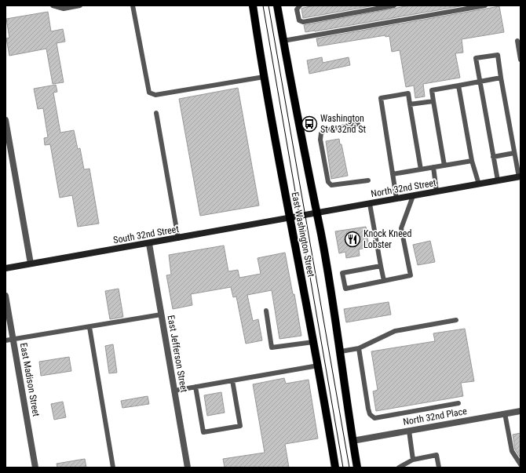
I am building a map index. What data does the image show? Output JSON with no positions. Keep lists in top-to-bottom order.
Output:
{
  "streets": {
    "main road": ["North 32nd Street", "South 32nd Street", "East Washington Street"],
    "street": ["East Jefferson Street", "East Madison Street", "North 32nd Place"]
  },
  "crossings": [
    ["North 32nd Street", "South 32nd Street"],
    ["North 32nd Street", "East Washington Street"],
    ["South 32nd Street", "East Washington Street"],
    ["South 32nd Street", "East Jefferson Street"],
    ["East Washington Street", "North 32nd Place"]
  ],
  "places": {
    "bus stop": ["Washington St & 32nd St"],
    "restaurant": ["Knock Kneed Lobster"]
  }
}
